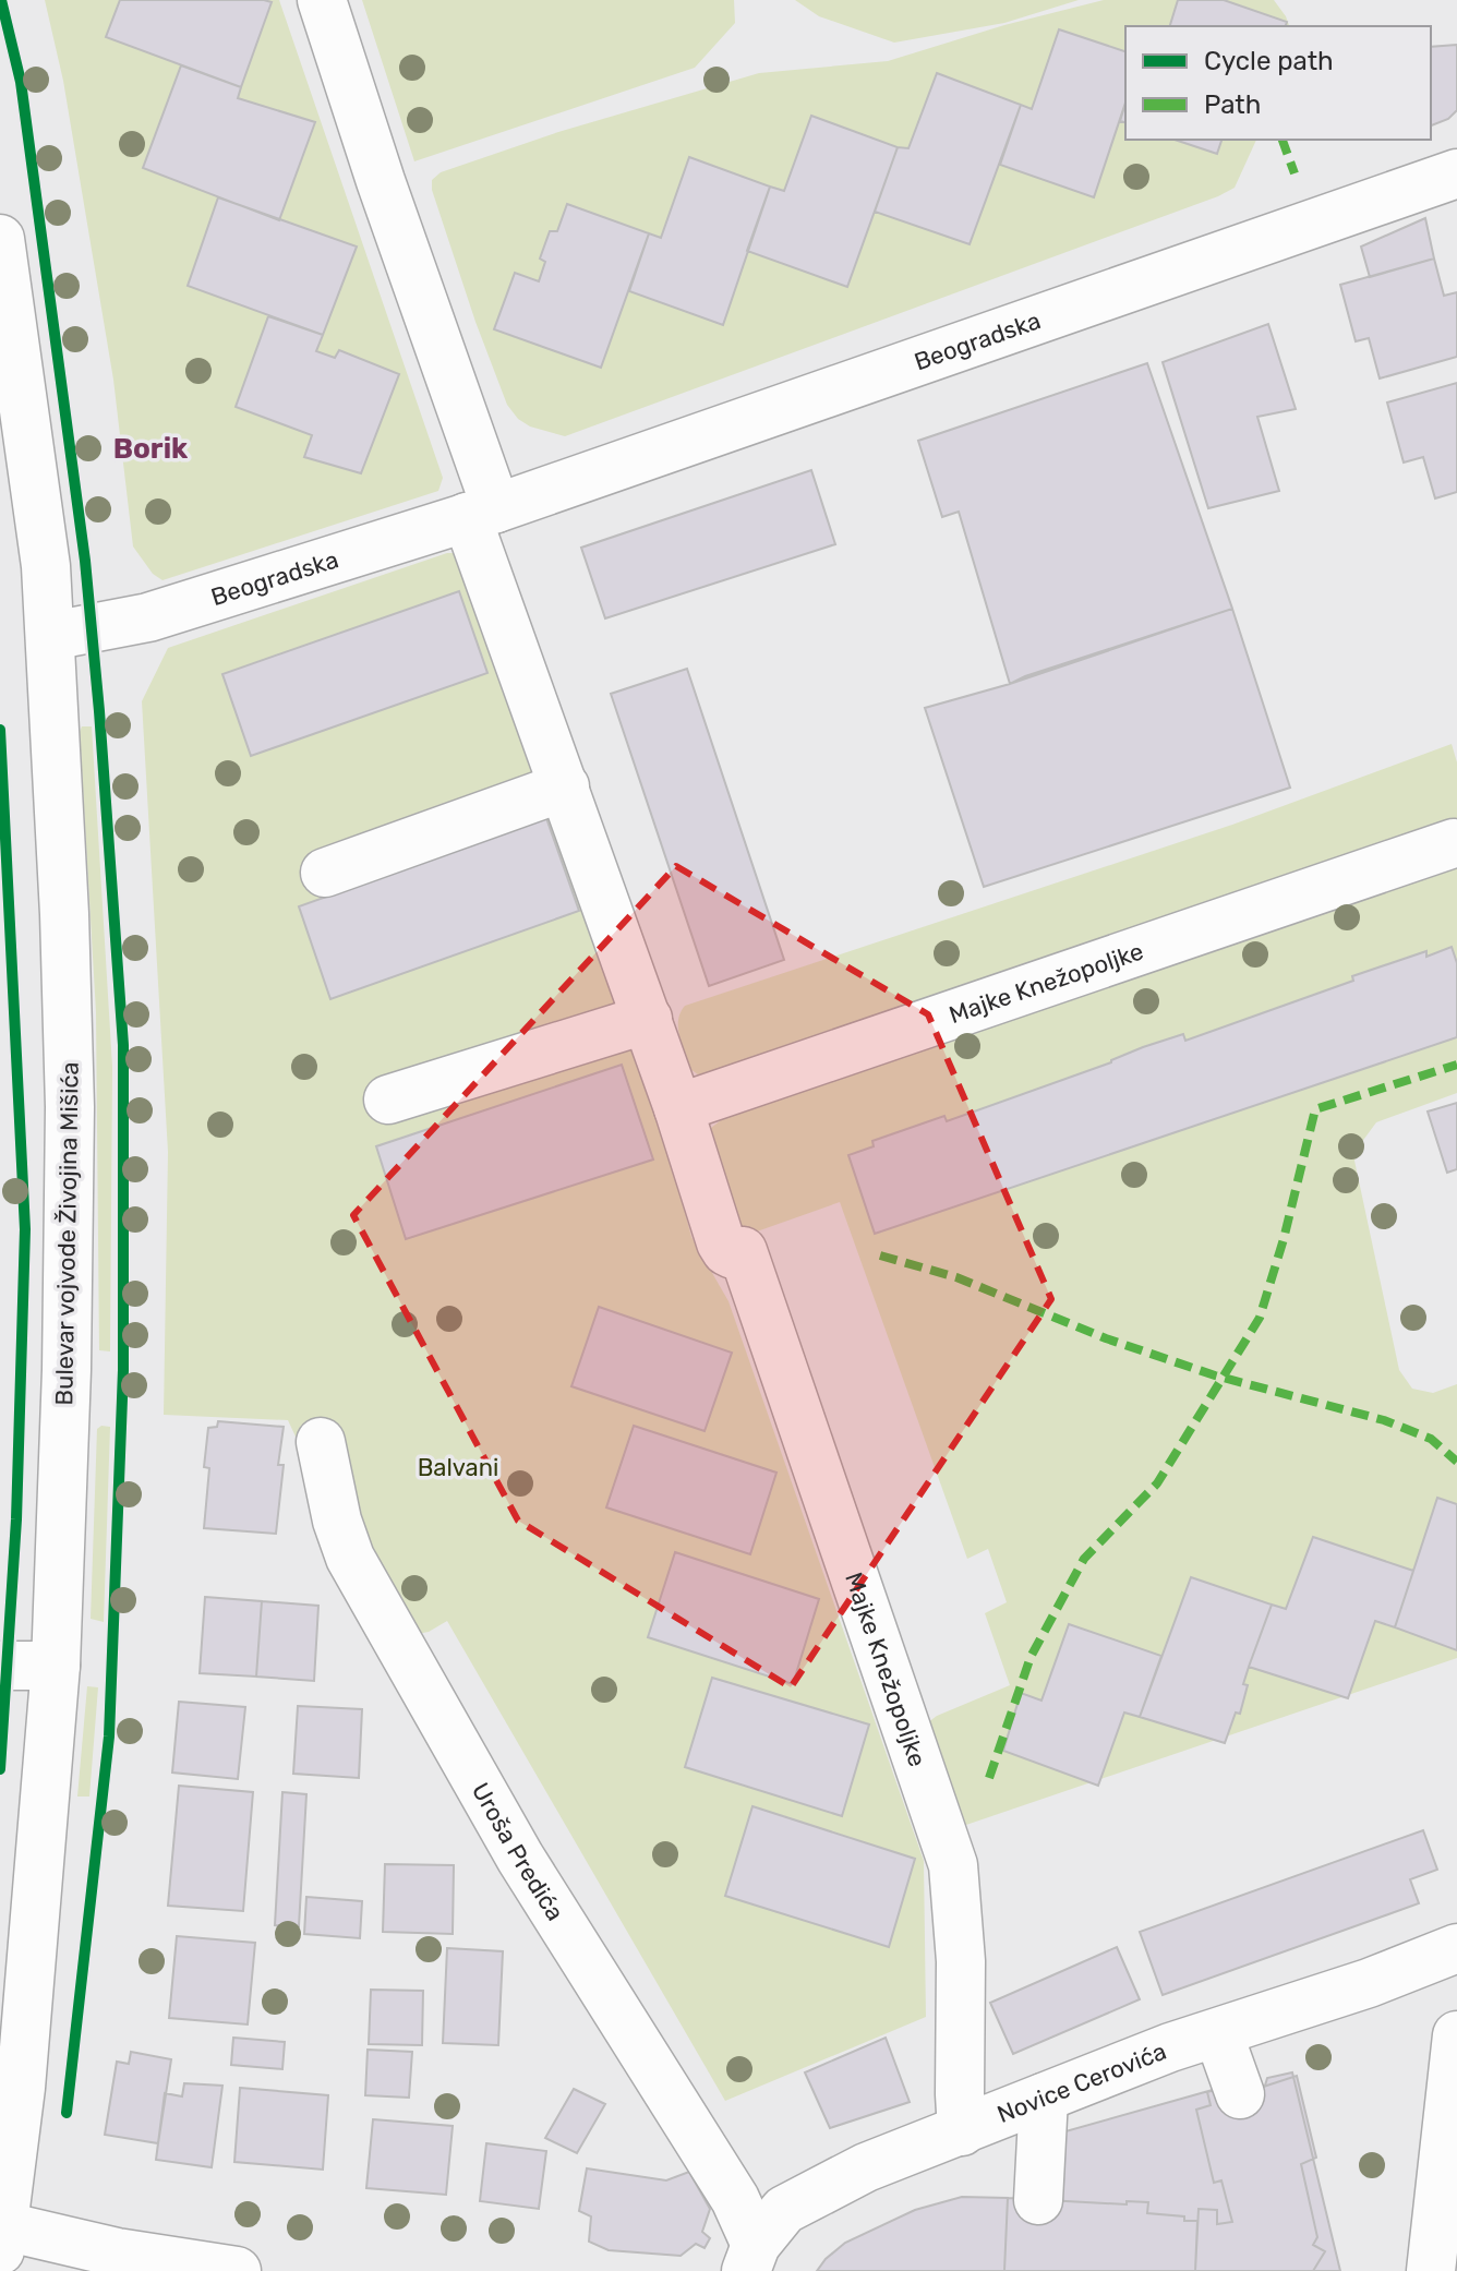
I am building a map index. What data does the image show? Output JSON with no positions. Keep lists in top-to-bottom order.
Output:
{
  "streets": {
    "street": [
      "Beogradska",
      "Majke Knežopoljke",
      "Bulevar vojvode Živojina Mišića",
      "Uroša Predića",
      "Novice Cerovića"
    ]
  },
  "crossings": [
    ["Beogradska", "Bulevar vojvode Živojina Mišića"],
    ["Majke Knežopoljke", "Novice Cerovića"],
    ["Uroša Predića", "Novice Cerovića"]
  ],
  "districts": ["Borik"],
  "parks": ["Balvani"],
  "legend": ["Cycle path", "Path"]
}
